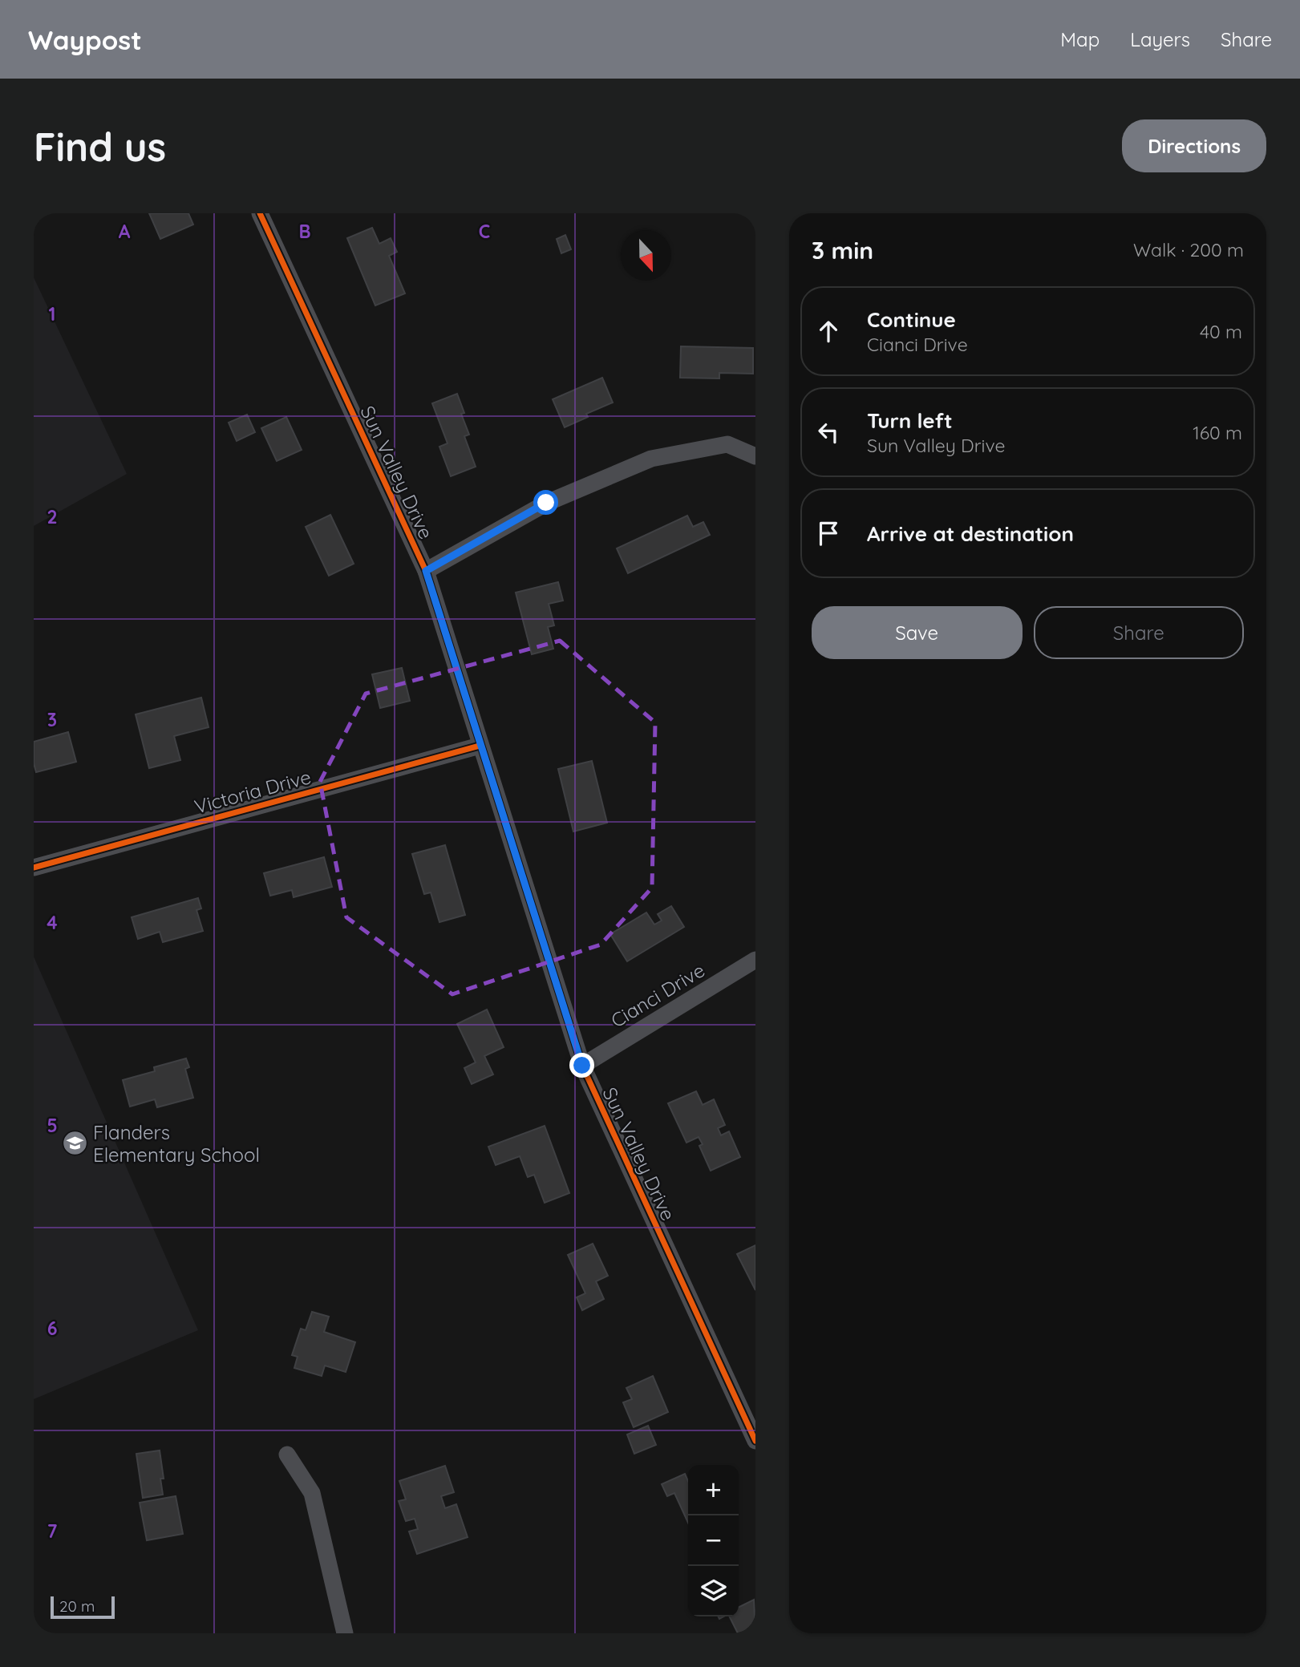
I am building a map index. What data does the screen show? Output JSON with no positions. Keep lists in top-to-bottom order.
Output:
{
  "streets": {
    "street": ["Sun Valley Drive", "Victoria Drive", "Cianci Drive"]
  },
  "crossings": [
    ["Sun Valley Drive", "Victoria Drive"],
    ["Sun Valley Drive", "Cianci Drive"]
  ],
  "places": {
    "school or university": ["Flanders Elementary School"]
  },
  "scale_bar": "20 m",
  "north": "bottom",
  "page": {
    "header": "Waypost",
    "nav": ["Map", "Layers", "Share"],
    "buttons": [
      "Directions",
      ["Save", "Share"]
    ],
    "title": "Find us",
    "heading": ["3 min", "Walk · 200 m"],
    "list": [
      ["Continue", "Cianci Drive", "40 m"],
      ["Turn left", "Sun Valley Drive", "160 m"],
      "Arrive at destination"
    ],
    "map_buttons": ["+", "−"],
    "scale": "20 m"
  },
  "grid": {
    "columns": ["A", "B", "C"],
    "rows": [
      "1",
      "2",
      "3",
      "4",
      "5",
      "6",
      "7"
    ]
  }
}
